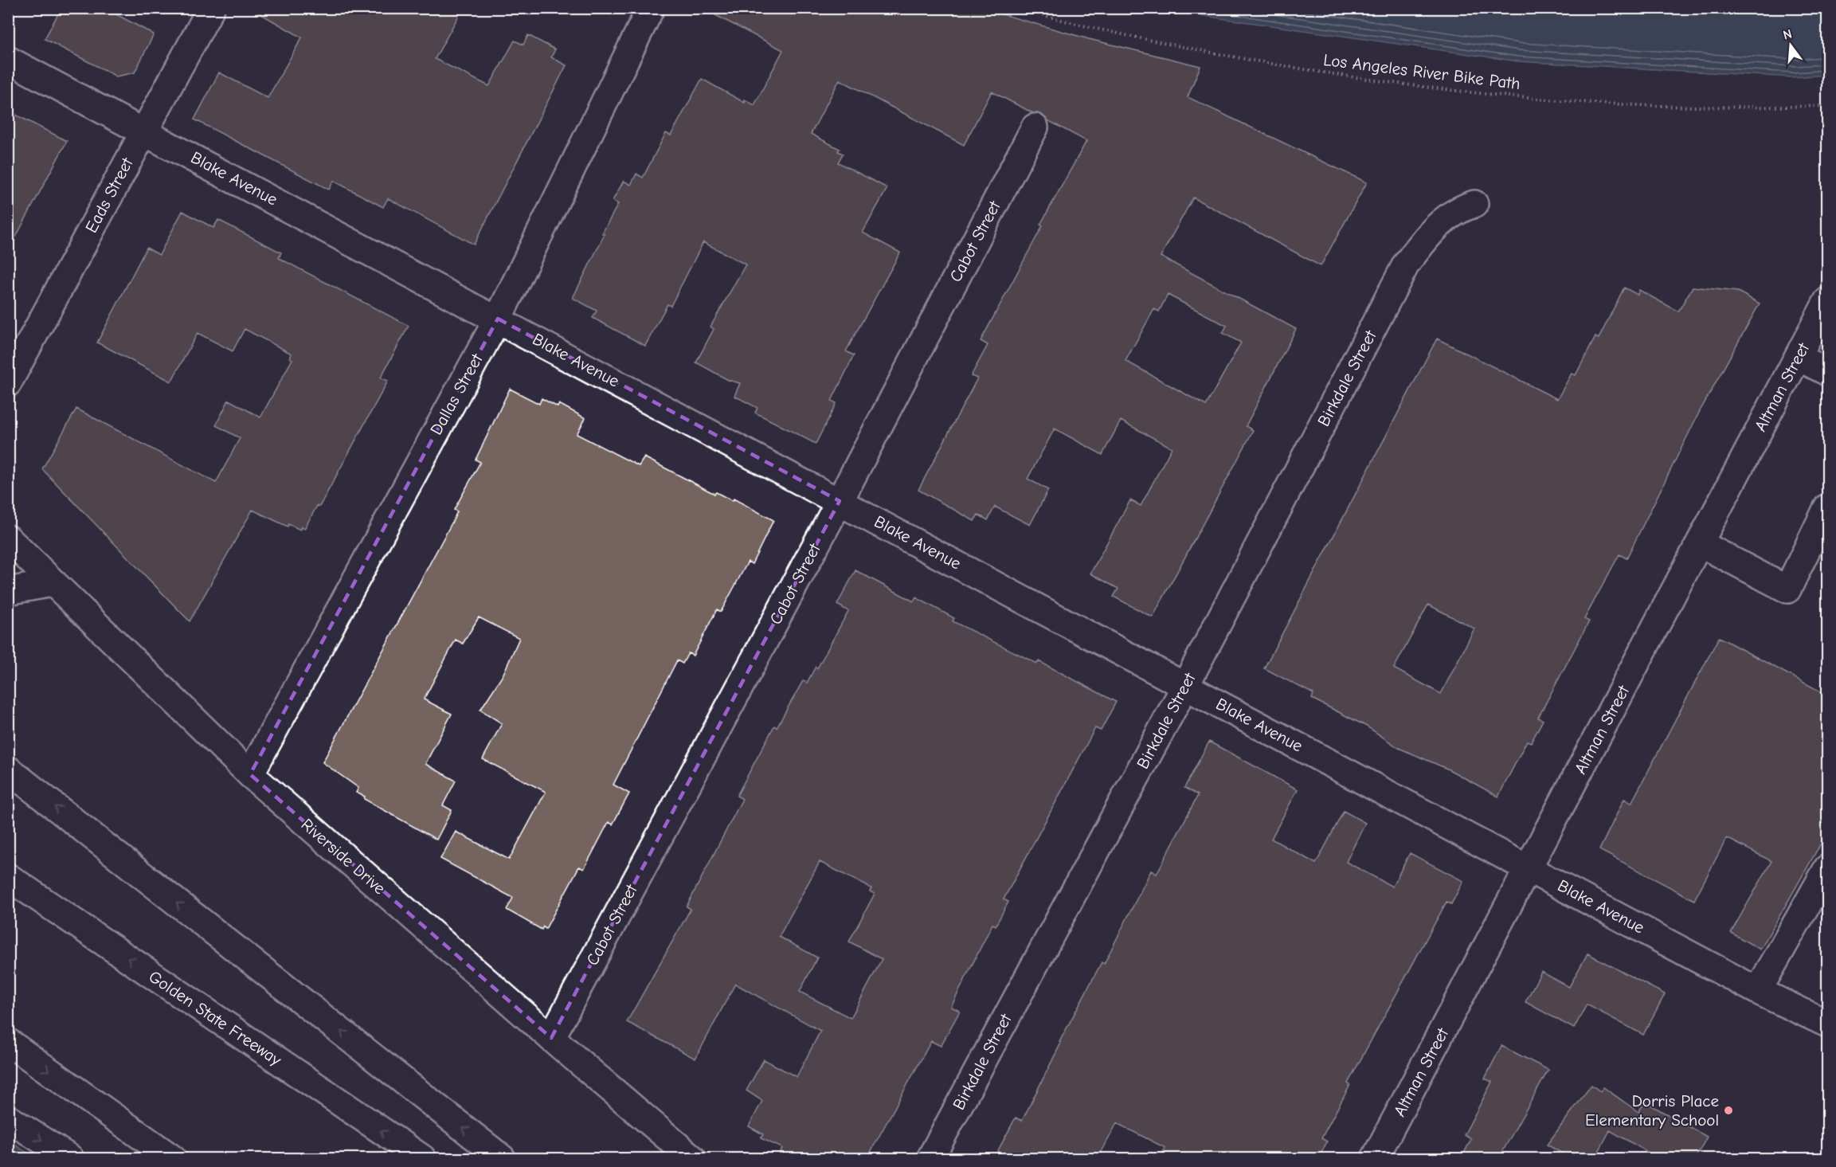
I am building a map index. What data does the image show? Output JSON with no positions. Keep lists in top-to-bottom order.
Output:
{
  "streets": {
    "main road": [
      "Blake Avenue",
      "Eads Street",
      "Cabot Street",
      "Birkdale Street",
      "Altman Street",
      "Dallas Street",
      "Riverside Drive",
      "Golden State Freeway"
    ],
    "path": ["Los Angeles River Bike Path"]
  },
  "crossings": [
    ["Blake Avenue", "Eads Street"],
    ["Blake Avenue", "Cabot Street"],
    ["Blake Avenue", "Birkdale Street"],
    ["Blake Avenue", "Altman Street"],
    ["Blake Avenue", "Dallas Street"],
    ["Cabot Street", "Riverside Drive"],
    ["Dallas Street", "Riverside Drive"]
  ],
  "places": ["Dorris Place Elementary School"],
  "north": "top"
}
